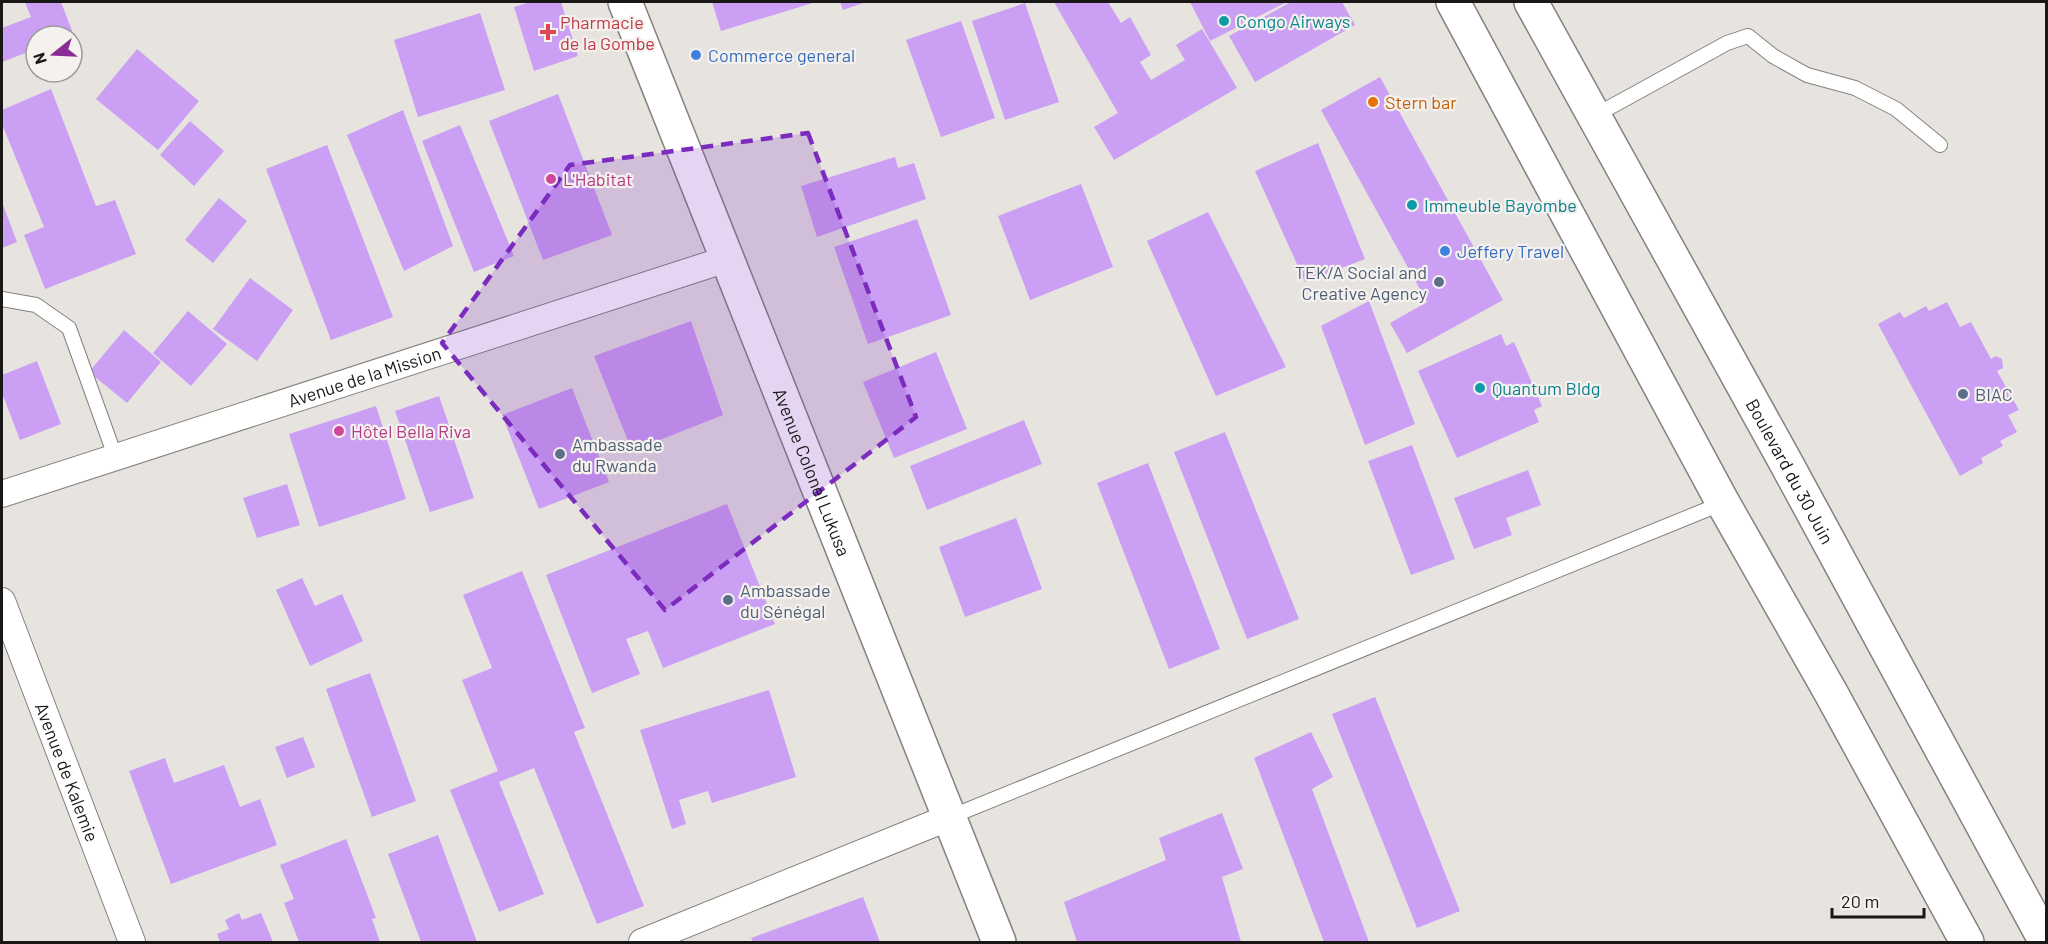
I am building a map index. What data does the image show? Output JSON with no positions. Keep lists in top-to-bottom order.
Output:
{
  "streets": {
    "main road": ["Boulevard du 30 Juin", "Avenue Colonel Lukusa"],
    "street": ["Avenue de la Mission", "Avenue de Kalemie"]
  },
  "crossings": [
    ["Avenue de la Mission", "Avenue Colonel Lukusa"]
  ],
  "places": {
    "other": [
      "Congo Airways",
      "Commerce general",
      "Stern bar",
      "L'Habitat",
      "Immeuble Bayombe",
      "Jeffery Travel",
      "TEK/A Social and Creative Agency",
      "Quantum Bldg",
      "BIAC",
      "Hôtel Bella Riva",
      "Ambassade du Rwanda",
      "Ambassade du Sénégal"
    ],
    "health": ["Pharmacie de la Gombe"]
  },
  "scale_bar": "20 m",
  "north": "left"
}
